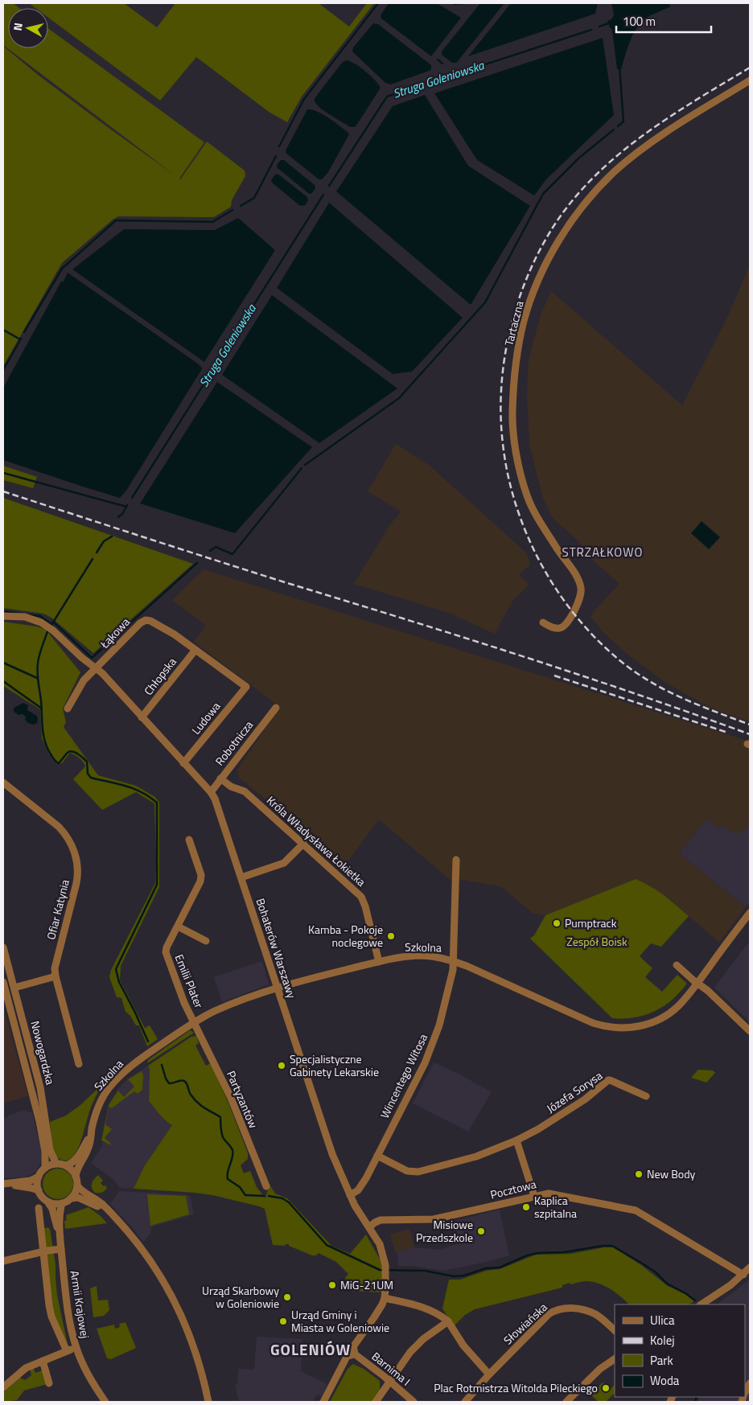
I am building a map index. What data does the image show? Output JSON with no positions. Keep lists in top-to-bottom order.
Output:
{
  "streets": {
    "street": [
      "Tartaczna",
      "Łąkowa",
      "Chłopska",
      "Ludowa",
      "Robotnicza",
      "Króla Władysława Łokietka",
      "Ofiar Katynia",
      "Szkolna",
      "Bohaterów Warszawy",
      "Emilii Plater",
      "Nowogardzka",
      "Wincentego Witosa",
      "Józefa Sorysa",
      "Partyzantów",
      "Pocztowa",
      "Armii Krajowej",
      "Słowiańska",
      "Barnima I"
    ]
  },
  "crossings": [
    ["Łąkowa", "Chłopska"],
    ["Łąkowa", "Ludowa"],
    ["Łąkowa", "Bohaterów Warszawy"],
    ["Chłopska", "Ludowa"],
    ["Chłopska", "Bohaterów Warszawy"],
    ["Ludowa", "Bohaterów Warszawy"],
    ["Robotnicza", "Króla Władysława Łokietka"],
    ["Robotnicza", "Bohaterów Warszawy"],
    ["Króla Władysława Łokietka", "Szkolna"],
    ["Szkolna", "Bohaterów Warszawy"],
    ["Szkolna", "Emilii Plater"],
    ["Szkolna", "Nowogardzka"],
    ["Szkolna", "Wincentego Witosa"],
    ["Szkolna", "Partyzantów"],
    ["Szkolna", "Armii Krajowej"],
    ["Bohaterów Warszawy", "Wincentego Witosa"],
    ["Bohaterów Warszawy", "Pocztowa"],
    ["Emilii Plater", "Partyzantów"],
    ["Nowogardzka", "Armii Krajowej"],
    ["Wincentego Witosa", "Józefa Sorysa"]
  ],
  "districts": ["STRZAŁKOWO", "GOLENIÓW"],
  "water": ["Struga Goleniowska"],
  "parks": ["Zespół Boisk"],
  "places": [
    "Pumptrack",
    "Kamba - Pokoje noclegowe",
    "Specjalistyczne Gabinety Lekarskie",
    "New Body",
    "Kaplica szpitalna",
    "Misiowe Przedszkole",
    "MiG-21UM",
    "Urząd Skarbowy w Goleniowie",
    "Urząd Gminy i Miasta w Goleniowie",
    "Plac Rotmistrza Witolda Pileckiego"
  ],
  "legend": [
    "Ulica",
    "Kolej",
    "Park",
    "Woda"
  ],
  "scale_bar": "100 m",
  "north": "left"
}
